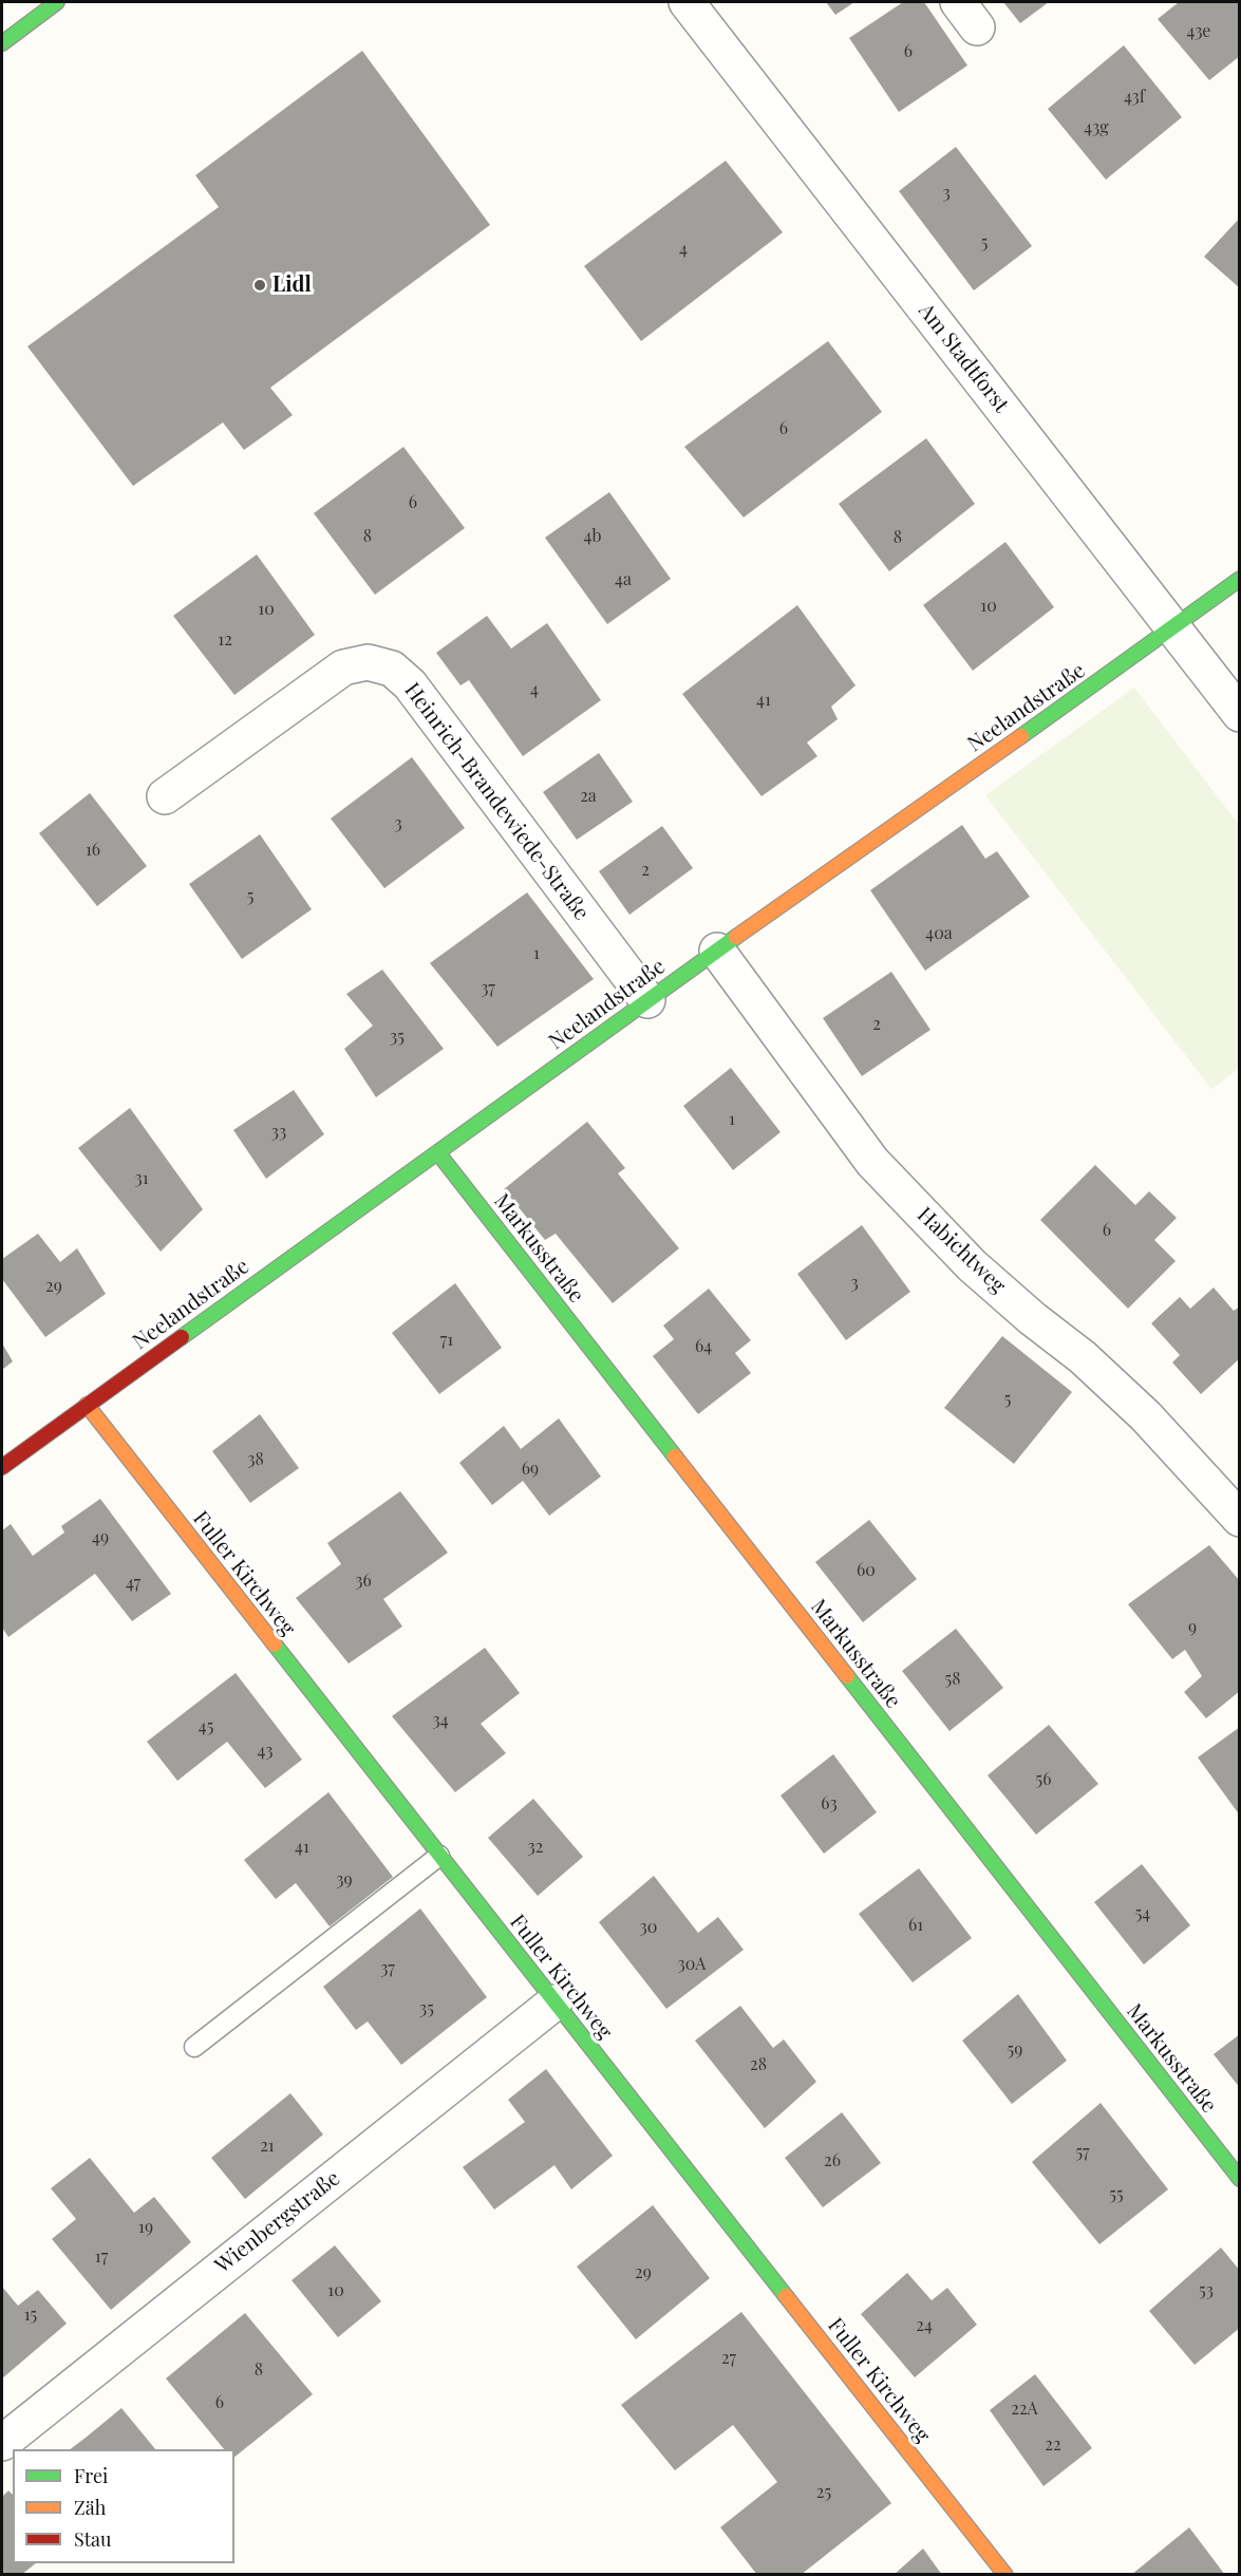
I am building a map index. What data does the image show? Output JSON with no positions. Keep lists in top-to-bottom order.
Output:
{
  "streets": {
    "street": [
      "Am Stadtforst",
      "Neelandstraße",
      "Heinrich-Brandewiede-Straße",
      "Markusstraße",
      "Habichtweg",
      "Fuller Kirchweg",
      "Wienbergstraße"
    ]
  },
  "crossings": [
    ["Am Stadtforst", "Neelandstraße"],
    ["Neelandstraße", "Heinrich-Brandewiede-Straße"],
    ["Neelandstraße", "Markusstraße"],
    ["Neelandstraße", "Habichtweg"],
    ["Neelandstraße", "Fuller Kirchweg"],
    ["Fuller Kirchweg", "Wienbergstraße"]
  ],
  "places": ["Lidl"],
  "house_numbers": [
    "43e",
    "6",
    "43f",
    "43g",
    "3",
    "5",
    "4",
    "6",
    "6",
    "8",
    "4b",
    "8",
    "4a",
    "10",
    "10",
    "12",
    "4",
    "41",
    "2a",
    "3",
    "16",
    "2",
    "5",
    "40a",
    "1",
    "37",
    "2",
    "35",
    "1",
    "33",
    "31",
    "6",
    "3",
    "29",
    "71",
    "64",
    "5",
    "38",
    "69",
    "49",
    "60",
    "36",
    "47",
    "9",
    "58",
    "34",
    "45",
    "43",
    "56",
    "63",
    "41",
    "32",
    "39",
    "54",
    "61",
    "30",
    "30A",
    "37",
    "35",
    "59",
    "28",
    "21",
    "57",
    "26",
    "55",
    "19",
    "17",
    "29",
    "10",
    "53",
    "15",
    "24",
    "27",
    "8",
    "6",
    "22A",
    "22",
    "25"
  ],
  "legend": ["Frei", "Zäh", "Stau"]
}
